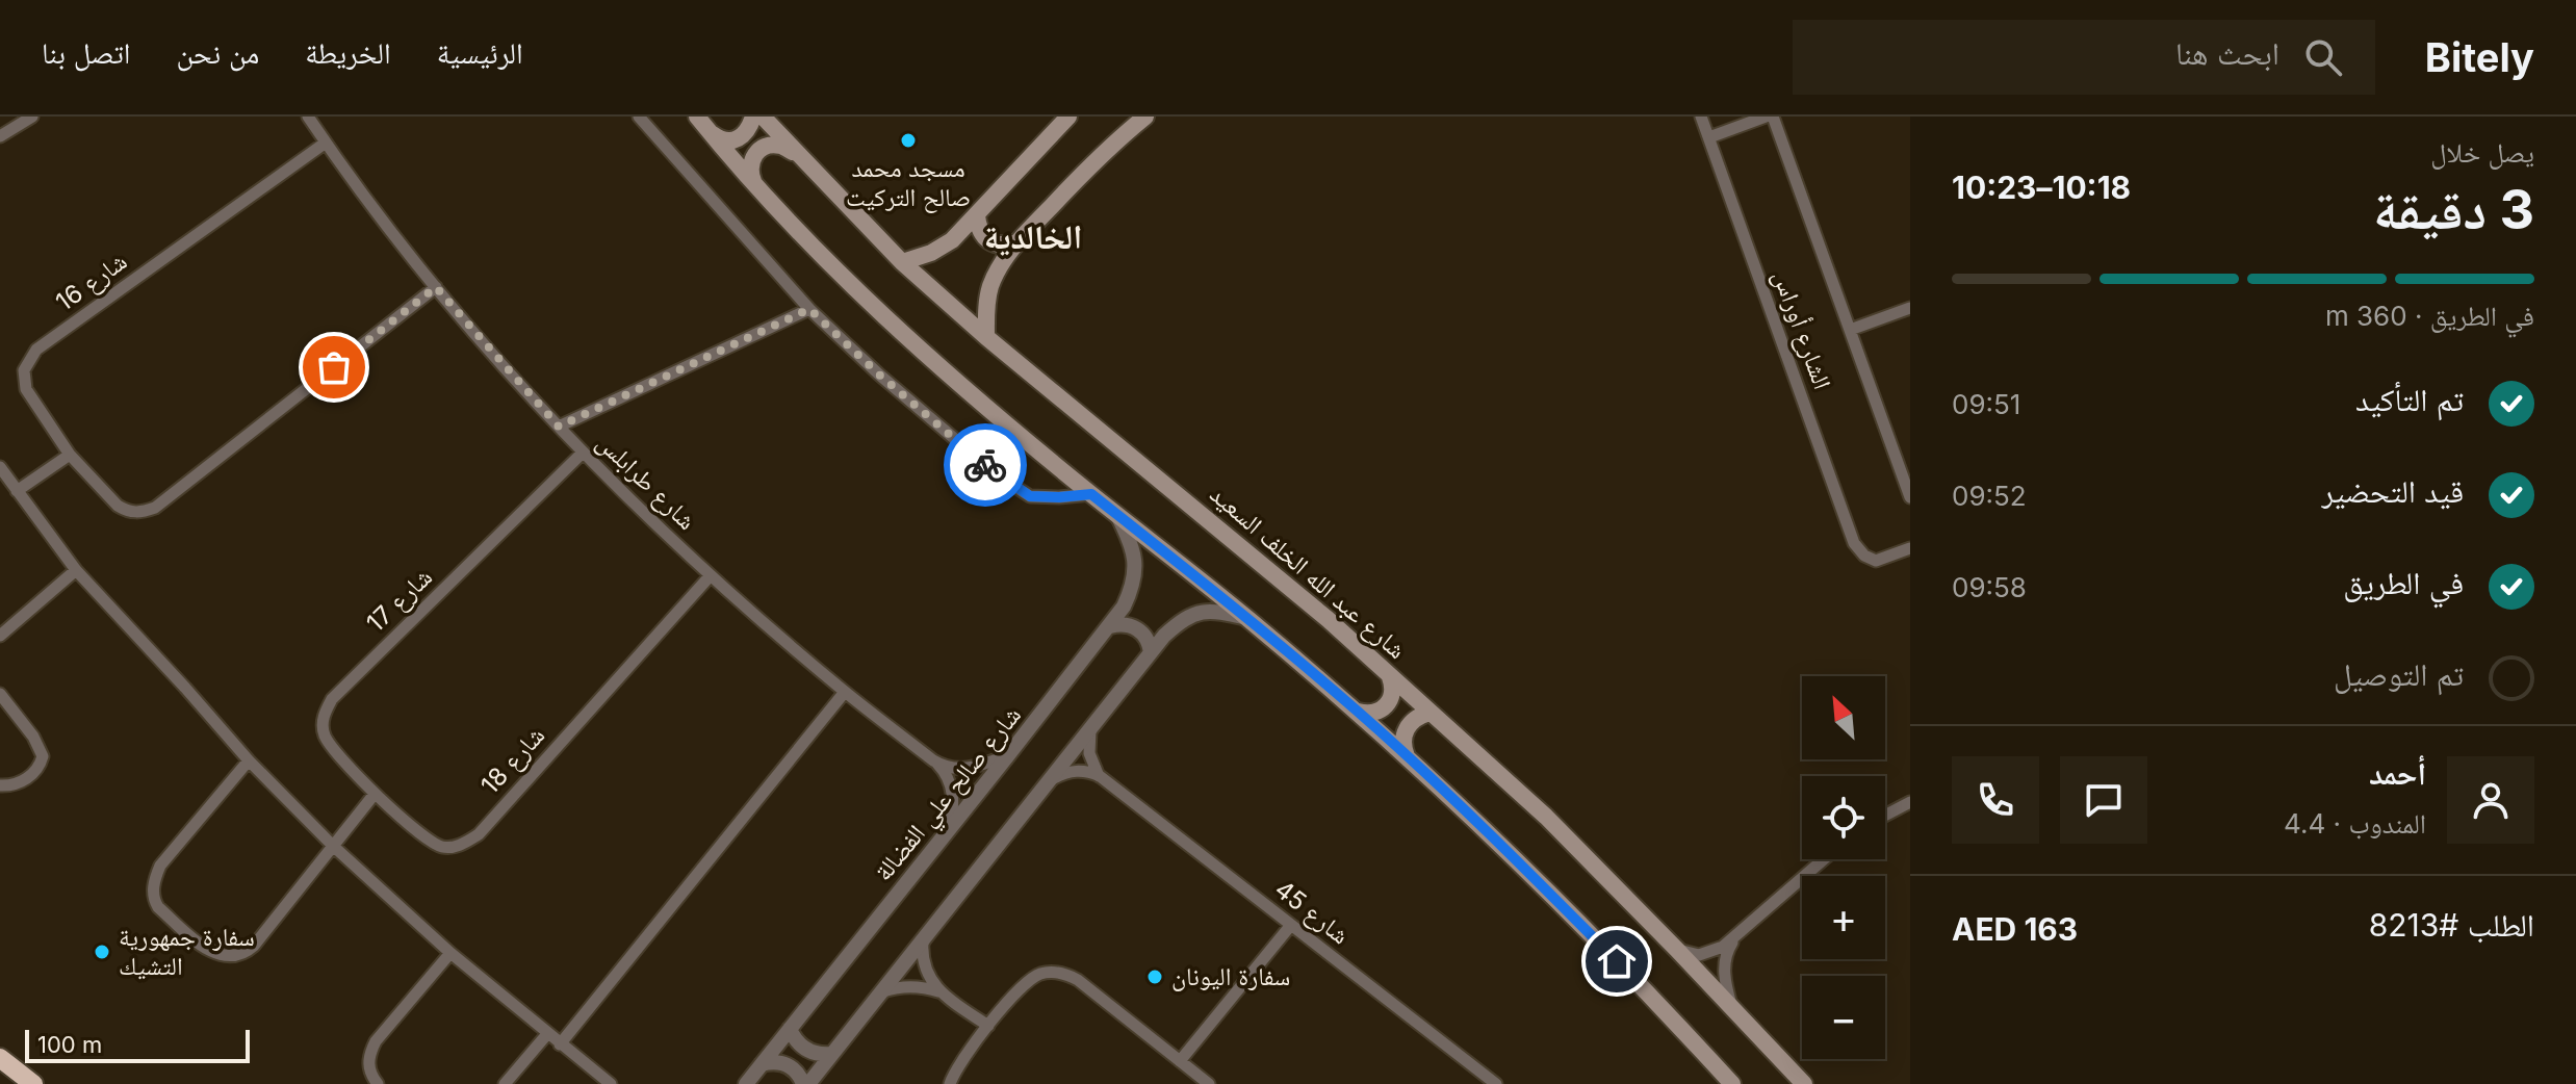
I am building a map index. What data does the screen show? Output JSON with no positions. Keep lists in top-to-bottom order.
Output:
{
  "streets": {
    "main road": ["شارع عبد الله الخلف السعيد"],
    "street": [
      "شارع 16",
      "الشارع أوراس",
      "شارع طرابلس",
      "شارع 17",
      "شارع 18",
      "شارع صالح علي الفضالة",
      "شارع 45"
    ]
  },
  "crossings": [
    ["شارع 16", "شارع طرابلس"],
    ["شارع طرابلس", "شارع 17"],
    ["شارع طرابلس", "شارع 18"],
    ["شارع طرابلس", "شارع صالح علي الفضالة"],
    ["شارع 17", "شارع 18"]
  ],
  "districts": ["الخالدية"],
  "places": ["مسجد محمد صالح التركيت", "سفارة جمهورية التشيك", "سفارة اليونان"],
  "scale_bar": "100 m",
  "north": "top left",
  "page": {
    "header": "Bitely",
    "search": "ابحث هنا",
    "nav": [
      "الرئيسية",
      "الخريطة",
      "من نحن",
      "اتصل بنا"
    ],
    "heading": ["3 دقيقة", "يصل خلال", "10:18–10:23"],
    "panel": [
      "أحمد",
      "المندوب · 4.4",
      "الطلب #8213",
      "AED 163"
    ],
    "bar": "في الطريق · 360 m",
    "list": [
      ["تم التأكيد", "09:51"],
      ["قيد التحضير", "09:52"],
      ["في الطريق", "09:58"],
      "تم التوصيل"
    ],
    "map_buttons": ["+", "−"],
    "scale": "100 m"
  }
}
